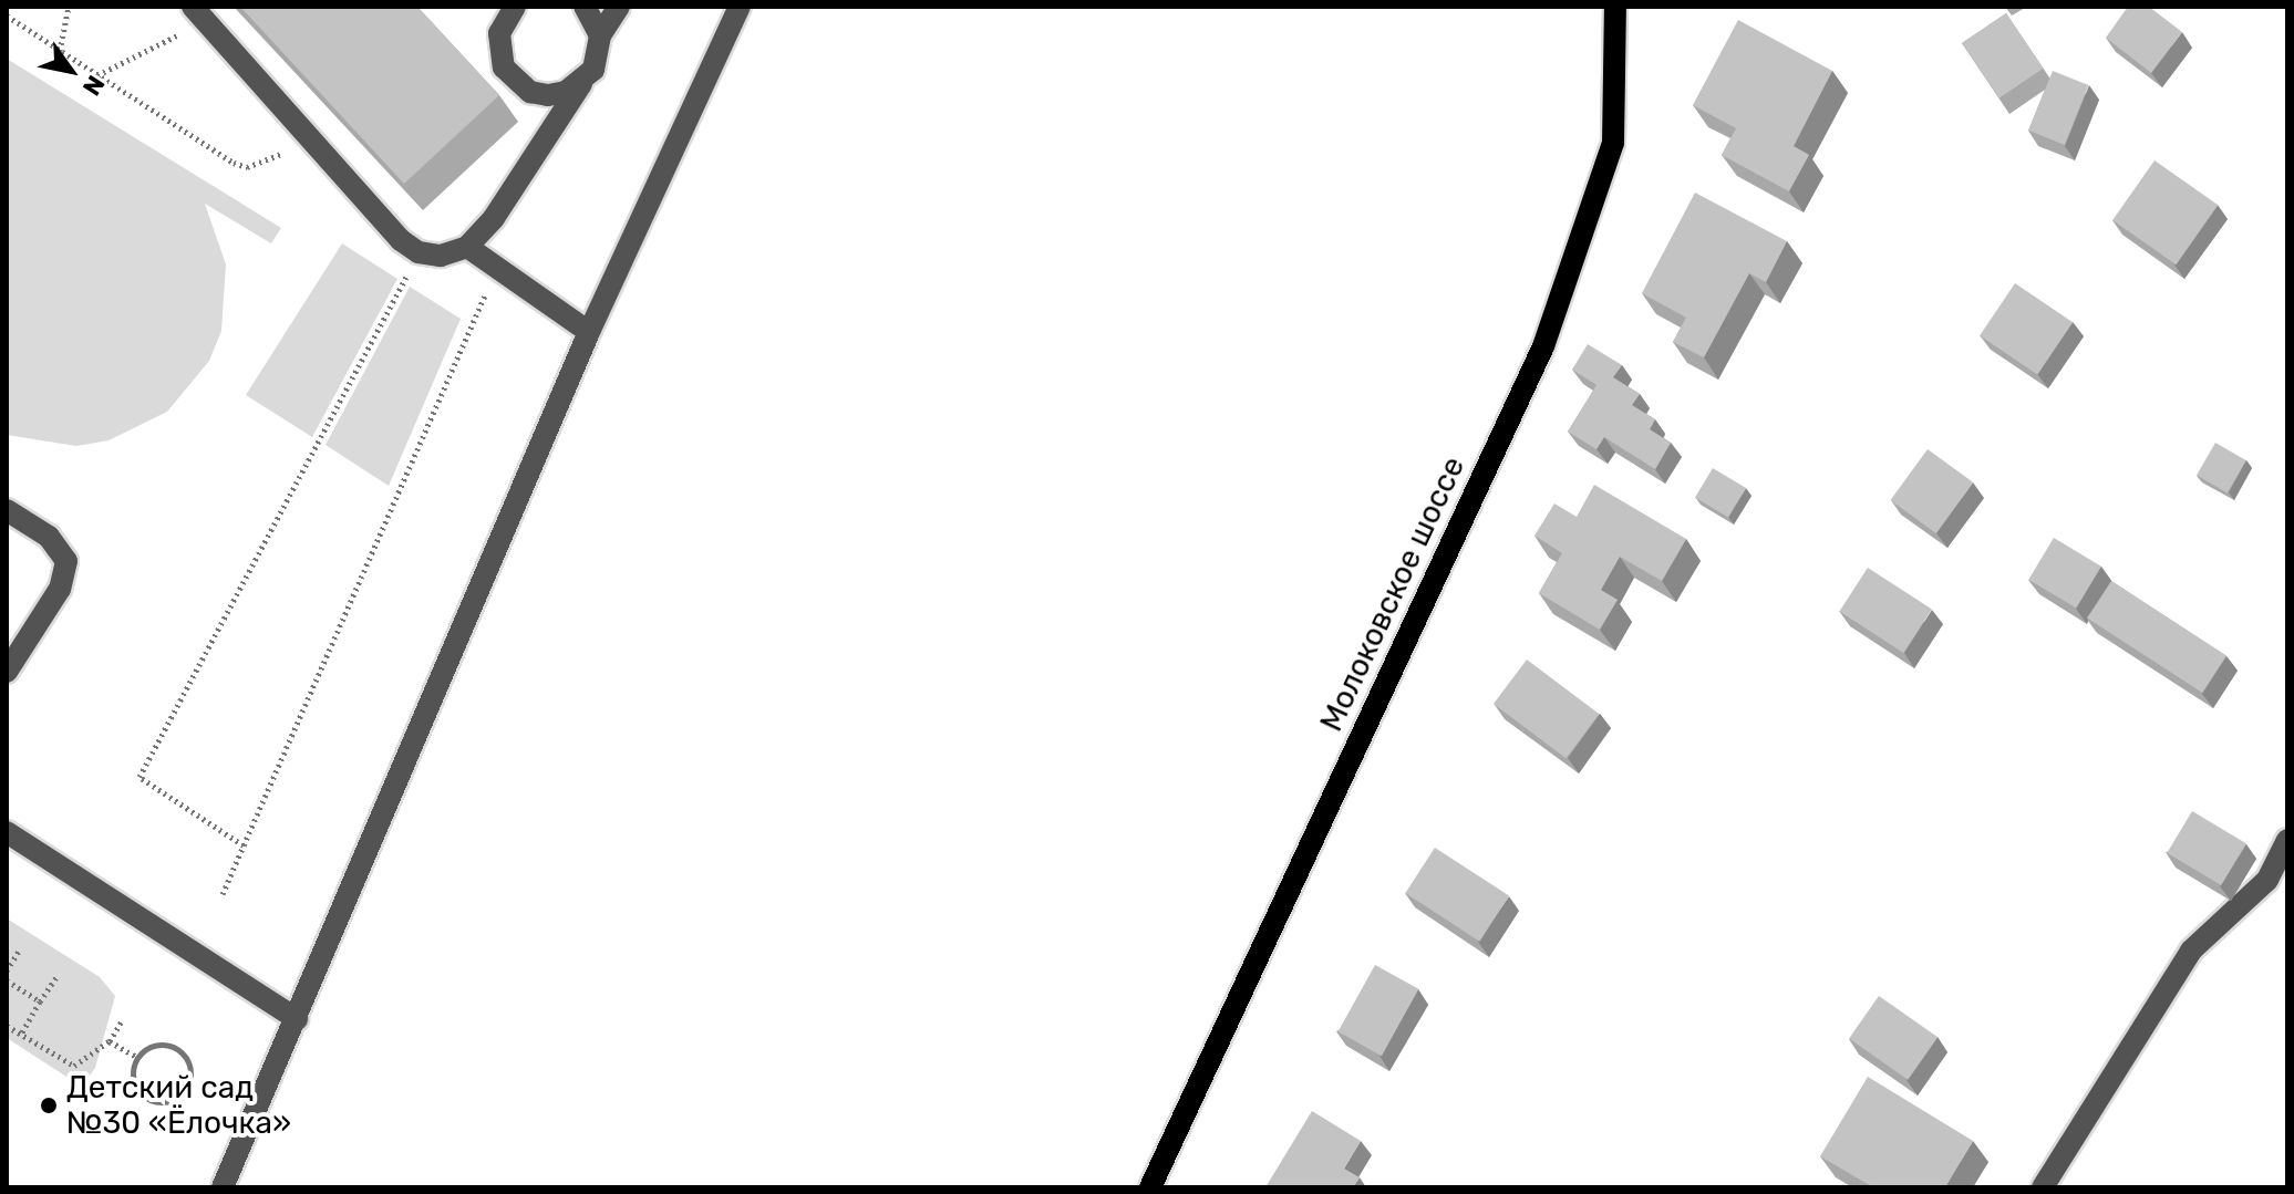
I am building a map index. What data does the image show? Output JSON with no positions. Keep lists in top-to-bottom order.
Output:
{
  "streets": {
    "main road": ["Молоковское шоссе"]
  },
  "places": ["Детский сад №30 «Ёлочка»"],
  "north": "bottom right"
}
